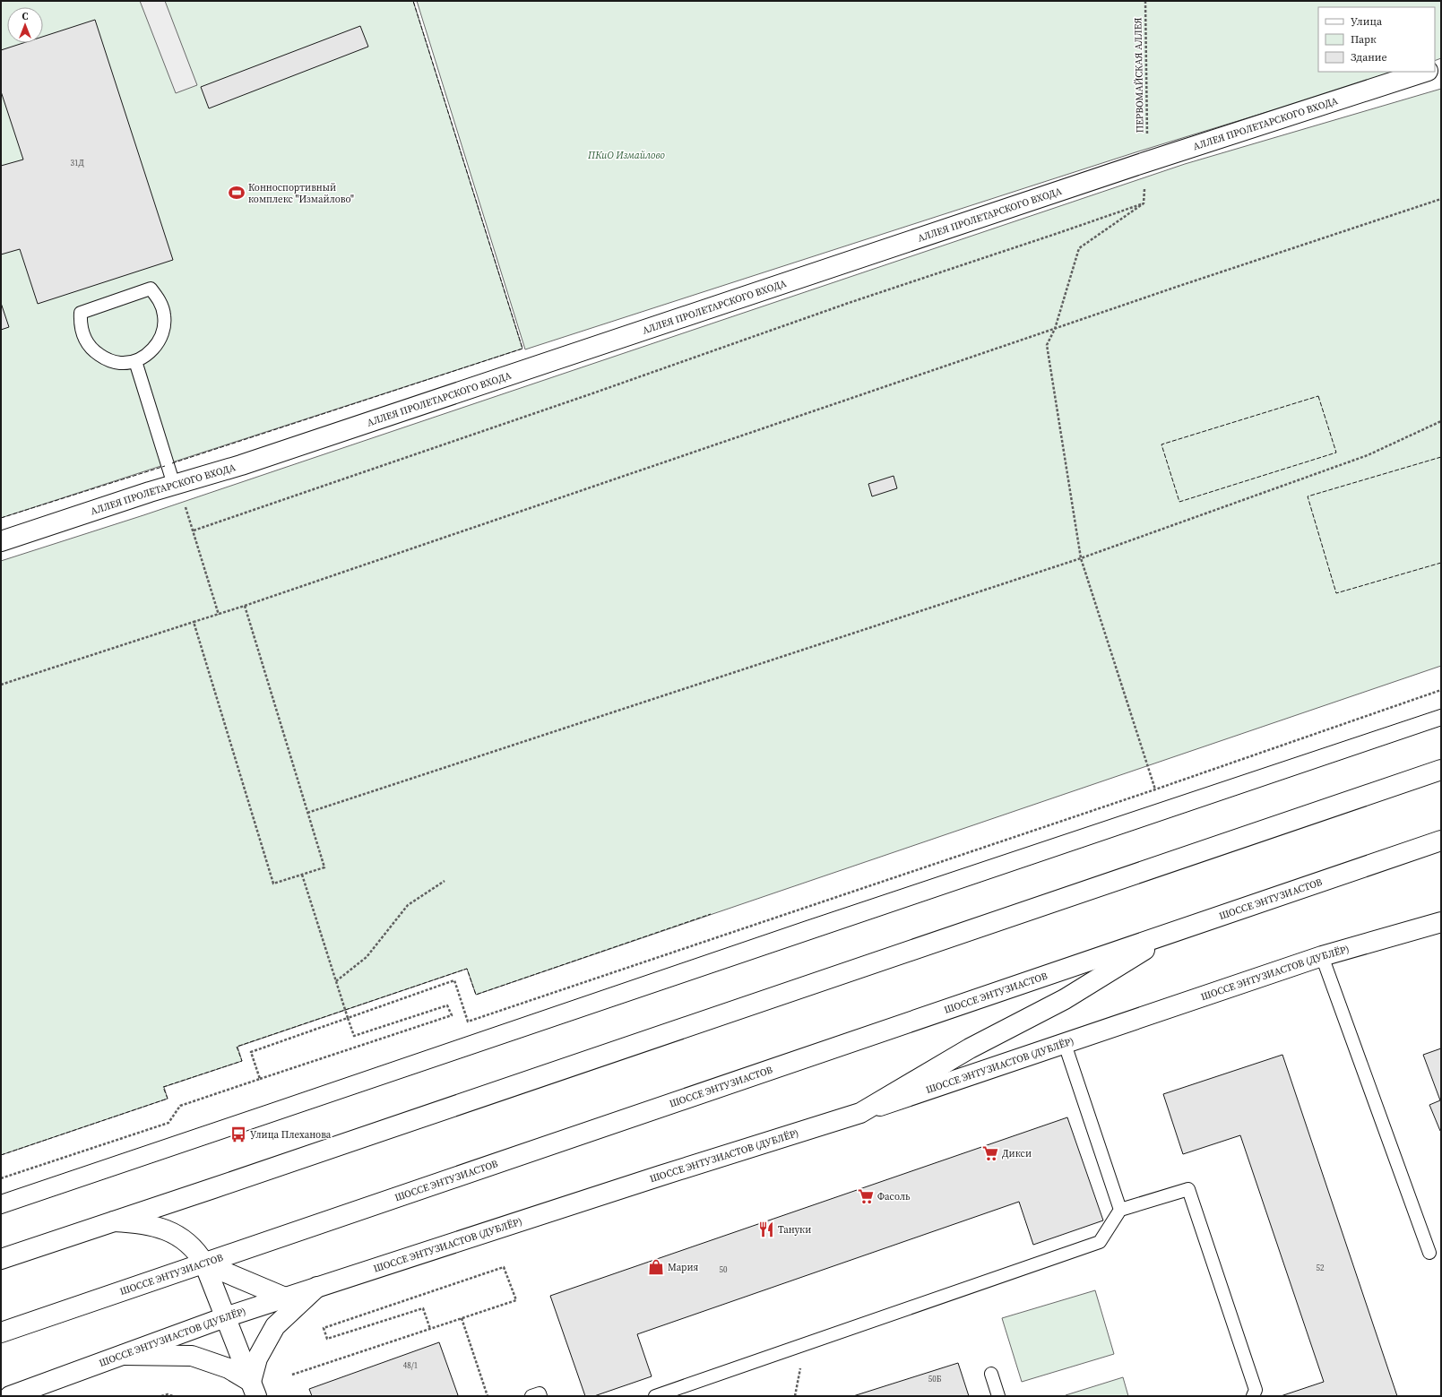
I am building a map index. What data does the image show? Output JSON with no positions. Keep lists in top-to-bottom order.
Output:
{
  "streets": {
    "main road": ["АЛЛЕЯ ПРОЛЕТАРСКОГО ВХОДА", "ШОССЕ ЭНТУЗИАСТОВ", "ШОССЕ ЭНТУЗИАСТОВ (ДУБЛЁР)"],
    "path": ["ПЕРВОМАЙСКАЯ АЛЛЕЯ"]
  },
  "parks": ["ПКиО Измайлово"],
  "places": {
    "sports": ["Конноспортивный комплекс \"Измайлово\""],
    "bus stop": ["Улица Плеханова"],
    "supermarket": ["Дикси", "Фасоль"],
    "restaurant": ["Тануки"],
    "shop": ["Мария"]
  },
  "house_numbers": [
    "31Д",
    "52",
    "50",
    "48/1",
    "50Б"
  ],
  "legend": ["Улица", "Парк", "Здание"],
  "north": "top"
}
